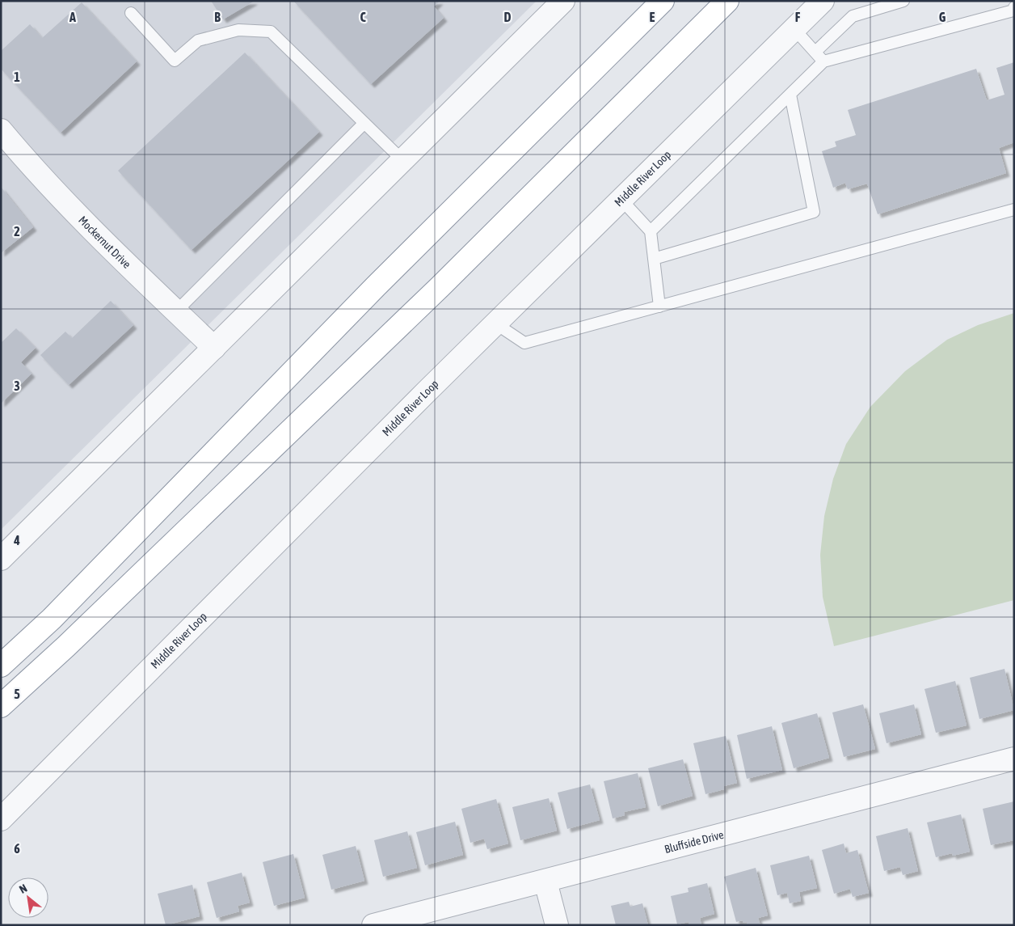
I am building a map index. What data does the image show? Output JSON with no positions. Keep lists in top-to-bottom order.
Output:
{
  "streets": {
    "street": ["Middle River Loop", "Mockernut Drive", "Bluffside Drive"]
  },
  "north": "top left",
  "grid": {
    "columns": [
      "A",
      "B",
      "C",
      "D",
      "E",
      "F",
      "G"
    ],
    "rows": [
      "1",
      "2",
      "3",
      "4",
      "5",
      "6"
    ]
  }
}
